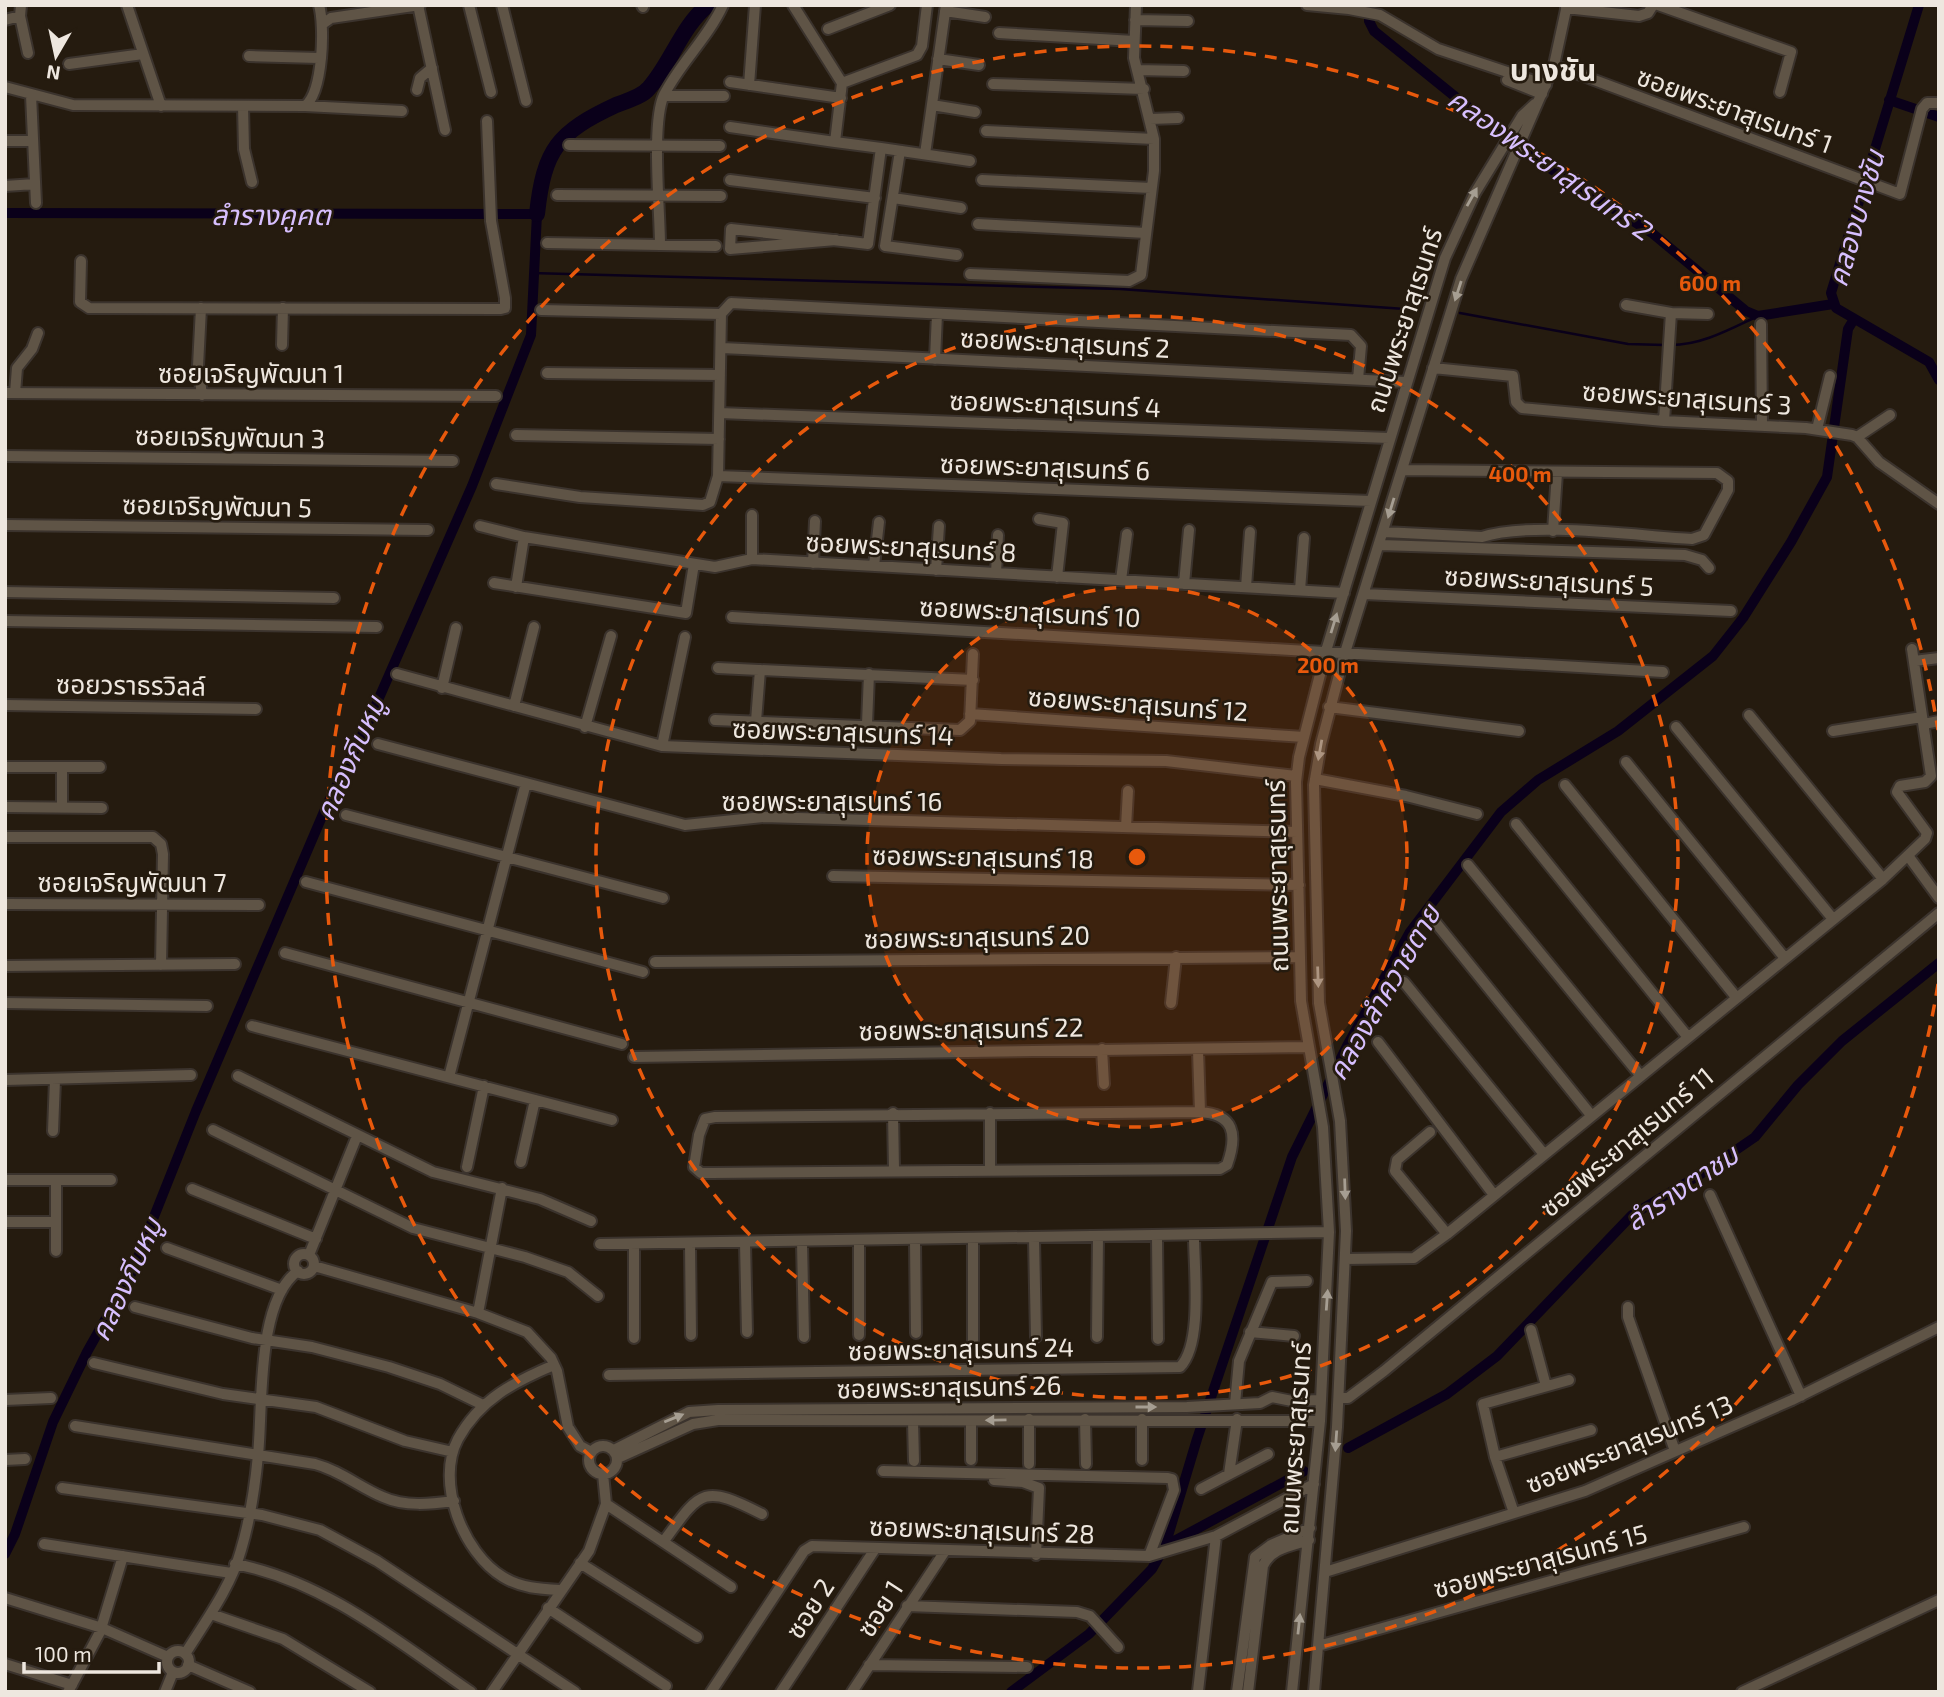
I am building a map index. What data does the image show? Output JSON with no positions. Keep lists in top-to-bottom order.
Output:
{
  "streets": {
    "street": [
      "ซอยพระยาสุเรนทร์ 1",
      "ถนนพระยาสุเรนทร์",
      "ซอยพระยาสุเรนทร์ 2",
      "ซอยเจริญพัฒนา 1",
      "ซอยพระยาสุเรนทร์ 3",
      "ซอยพระยาสุเรนทร์ 4",
      "ซอยเจริญพัฒนา 3",
      "ซอยพระยาสุเรนทร์ 6",
      "ซอยเจริญพัฒนา 5",
      "ซอยพระยาสุเรนทร์ 8",
      "ซอยพระยาสุเรนทร์ 5",
      "ซอยพระยาสุเรนทร์ 10",
      "ซอยวราธรวิลล์",
      "ซอยพระยาสุเรนทร์ 12",
      "ซอยพระยาสุเรนทร์ 14",
      "ซอยพระยาสุเรนทร์ 16",
      "ซอยพระยาสุเรนทร์ 18",
      "ซอยเจริญพัฒนา 7",
      "ซอยพระยาสุเรนทร์ 20",
      "ซอยพระยาสุเรนทร์ 22",
      "ซอยพระยาสุเรนทร์ 11",
      "ซอยพระยาสุเรนทร์ 24",
      "ซอยพระยาสุเรนทร์ 26",
      "ซอยพระยาสุเรนทร์ 13",
      "ซอยพระยาสุเรนทร์ 28",
      "ซอยพระยาสุเรนทร์ 15",
      "ซอย 2",
      "ซอย 1"
    ]
  },
  "crossings": [
    ["ซอยพระยาสุเรนทร์ 1", "ถนนพระยาสุเรนทร์"],
    ["ถนนพระยาสุเรนทร์", "ซอยพระยาสุเรนทร์ 2"],
    ["ถนนพระยาสุเรนทร์", "ซอยพระยาสุเรนทร์ 3"],
    ["ถนนพระยาสุเรนทร์", "ซอยพระยาสุเรนทร์ 4"],
    ["ถนนพระยาสุเรนทร์", "ซอยพระยาสุเรนทร์ 6"],
    ["ถนนพระยาสุเรนทร์", "ซอยพระยาสุเรนทร์ 8"],
    ["ถนนพระยาสุเรนทร์", "ซอยพระยาสุเรนทร์ 5"],
    ["ถนนพระยาสุเรนทร์", "ซอยพระยาสุเรนทร์ 10"],
    ["ถนนพระยาสุเรนทร์", "ซอยพระยาสุเรนทร์ 12"],
    ["ถนนพระยาสุเรนทร์", "ซอยพระยาสุเรนทร์ 14"],
    ["ถนนพระยาสุเรนทร์", "ซอยพระยาสุเรนทร์ 16"],
    ["ถนนพระยาสุเรนทร์", "ซอยพระยาสุเรนทร์ 18"],
    ["ถนนพระยาสุเรนทร์", "ซอยพระยาสุเรนทร์ 20"],
    ["ถนนพระยาสุเรนทร์", "ซอยพระยาสุเรนทร์ 22"],
    ["ถนนพระยาสุเรนทร์", "ซอยพระยาสุเรนทร์ 11"],
    ["ถนนพระยาสุเรนทร์", "ซอยพระยาสุเรนทร์ 26"],
    ["ถนนพระยาสุเรนทร์", "ซอยพระยาสุเรนทร์ 13"],
    ["ถนนพระยาสุเรนทร์", "ซอยพระยาสุเรนทร์ 28"],
    ["ถนนพระยาสุเรนทร์", "ซอยพระยาสุเรนทร์ 15"],
    ["ซอยพระยาสุเรนทร์ 28", "ซอย 2"],
    ["ซอยพระยาสุเรนทร์ 28", "ซอย 1"]
  ],
  "districts": ["บางชัน"],
  "water": [
    "คลองพระยาสุเรนทร์ 2",
    "ลำรางคูคต",
    "คลองบางชัน",
    "คลองกีบหมู",
    "คลองลำควายตาย",
    "ลำรางตาชม"
  ],
  "scale_bar": "100 m",
  "north": "bottom",
  "rings": ["600 m", "400 m", "200 m"]
}
